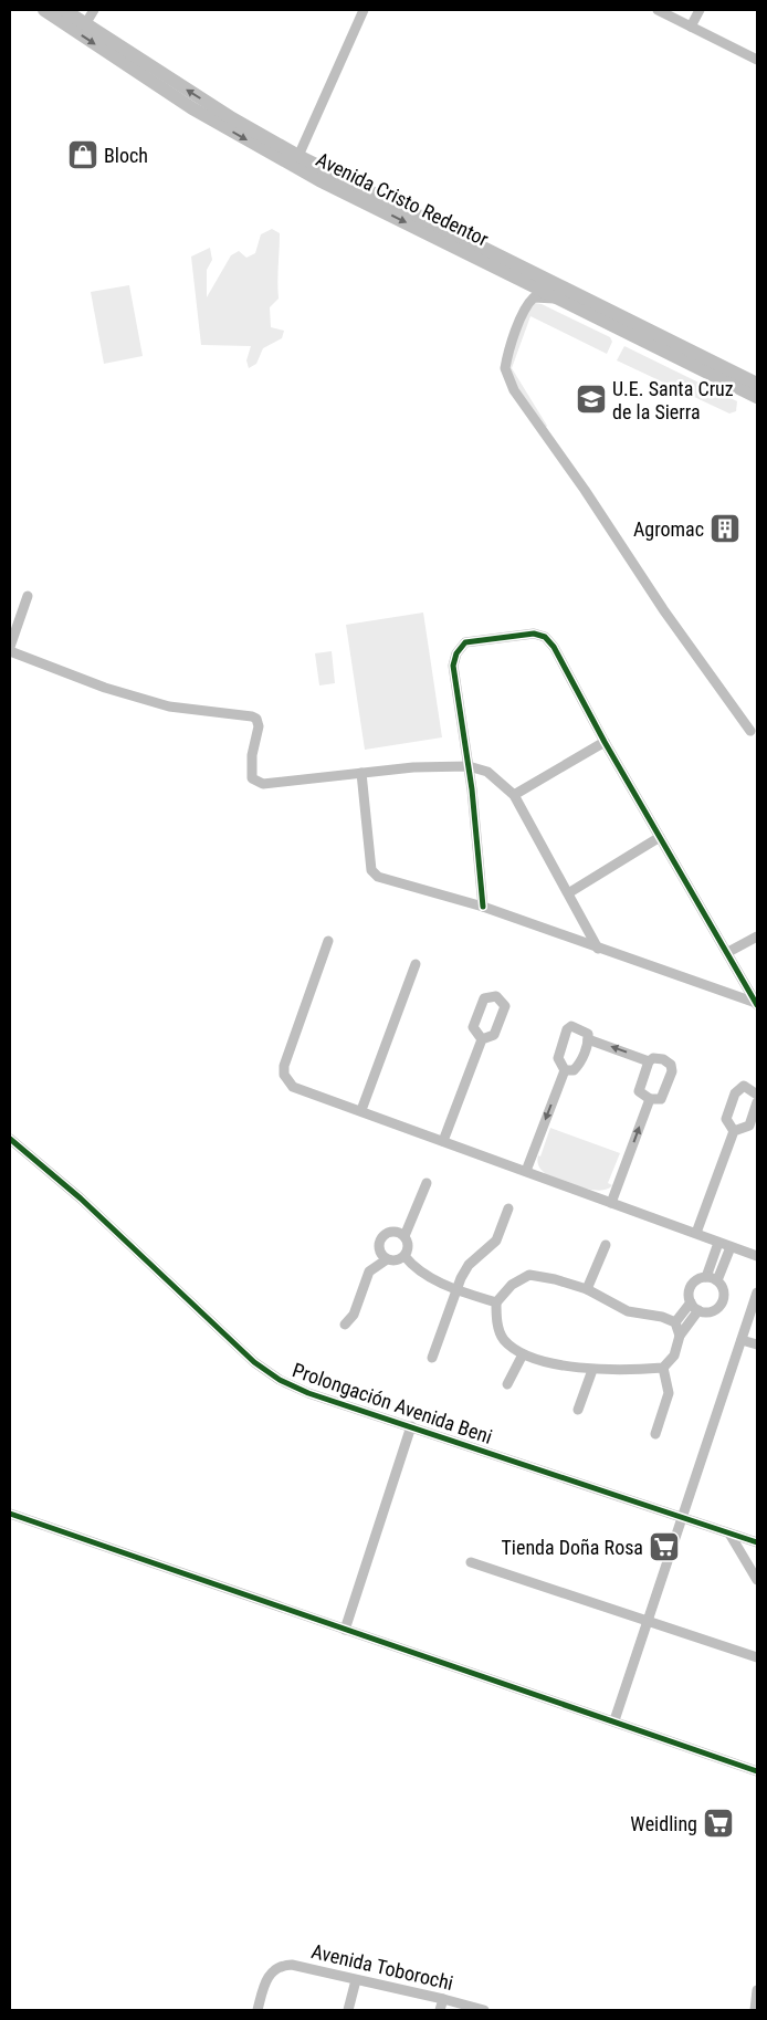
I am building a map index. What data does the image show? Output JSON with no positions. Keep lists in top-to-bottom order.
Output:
{
  "streets": {
    "highway": ["Avenida Cristo Redentor"],
    "street": ["Prolongación Avenida Beni", "Avenida Toborochi"]
  },
  "places": {
    "shop": ["Bloch"],
    "school or university": ["U.E. Santa Cruz de la Sierra"],
    "building": ["Agromac"],
    "supermarket": ["Tienda Doña Rosa", "Weidling"]
  }
}
